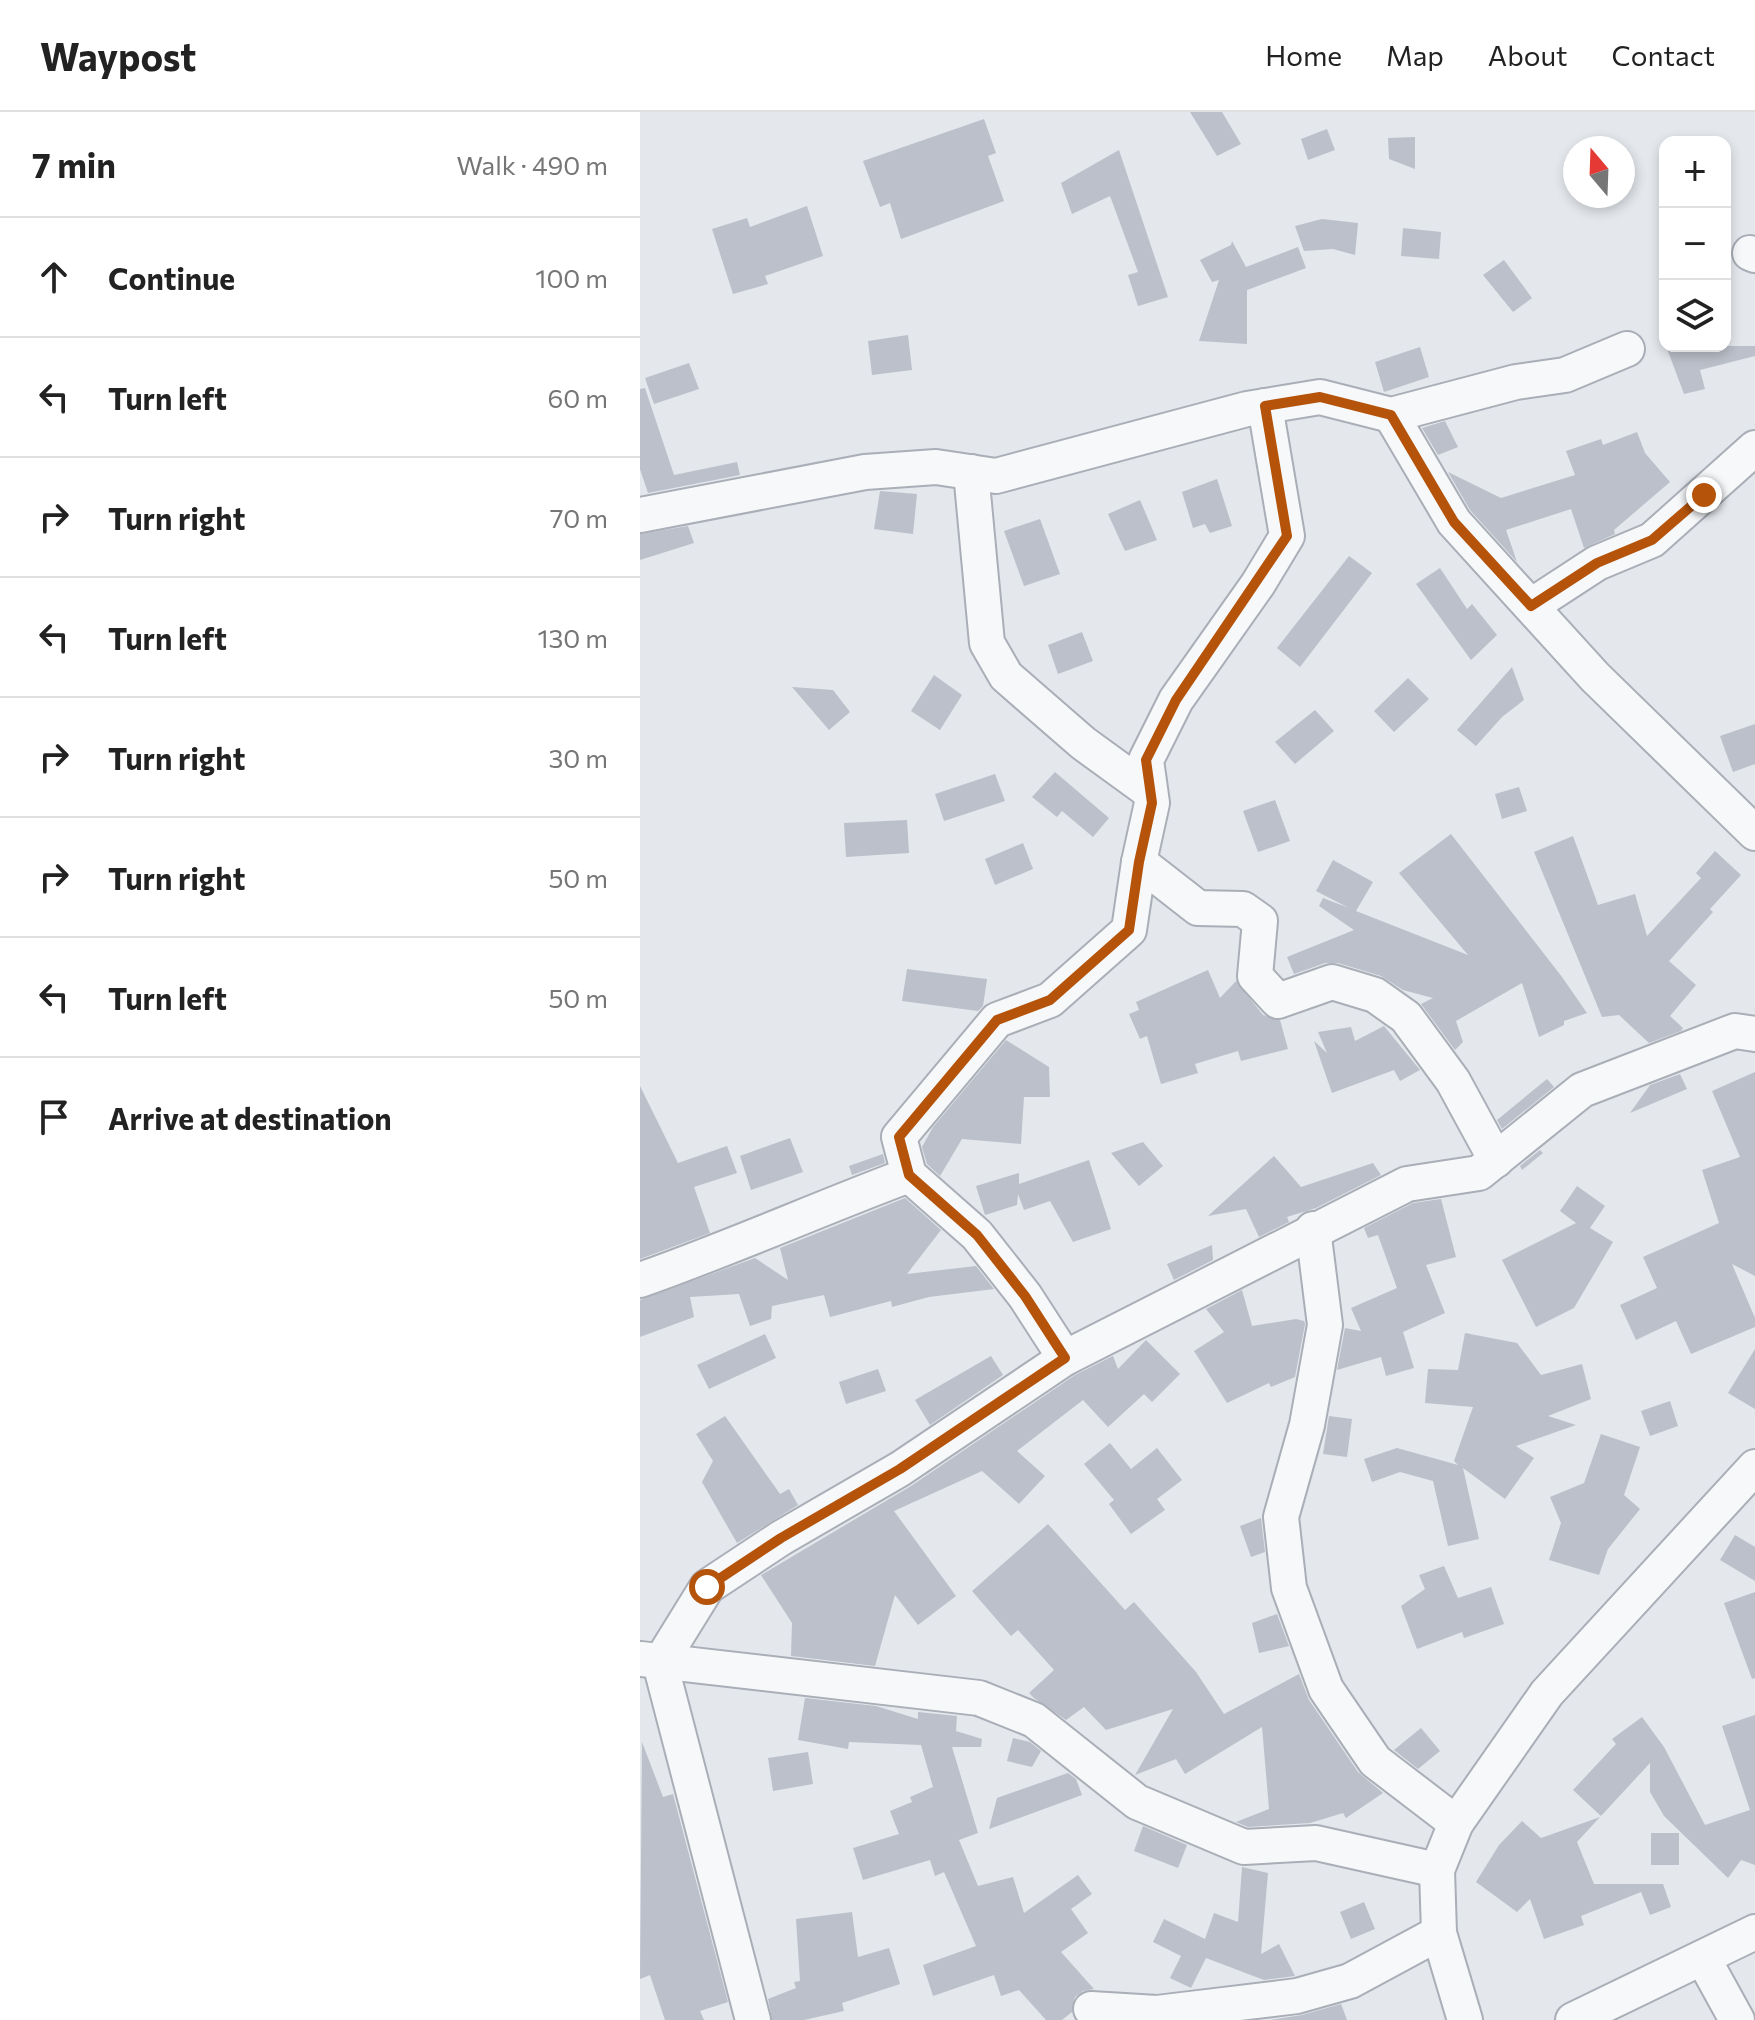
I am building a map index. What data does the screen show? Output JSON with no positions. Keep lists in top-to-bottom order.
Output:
{
  "north": "top",
  "page": {
    "header": "Waypost",
    "nav": [
      "Home",
      "Map",
      "About",
      "Contact"
    ],
    "heading": ["7 min", "Walk · 490 m"],
    "map_buttons": ["+", "−"],
    "list": [
      ["Continue", "100 m"],
      ["Turn left", "60 m"],
      ["Turn right", "70 m"],
      ["Turn left", "130 m"],
      ["Turn right", "30 m"],
      ["Turn right", "50 m"],
      ["Turn left", "50 m"],
      "Arrive at destination"
    ]
  }
}
